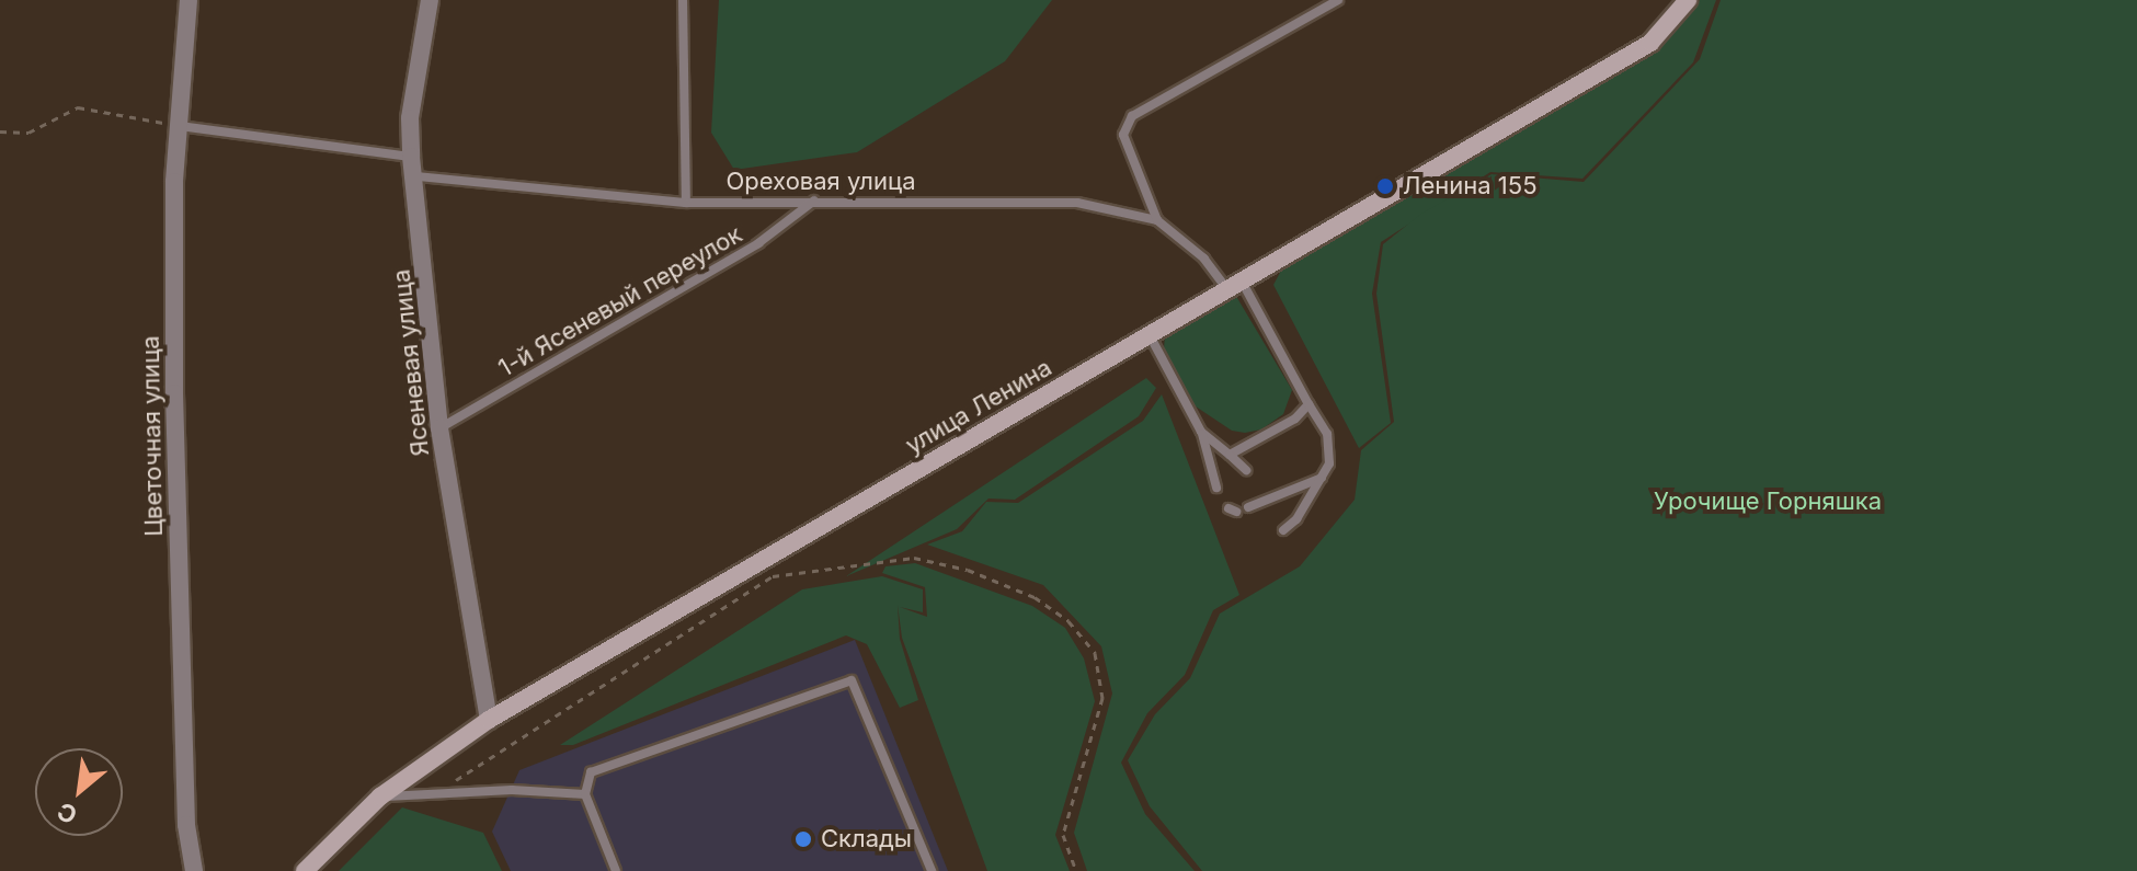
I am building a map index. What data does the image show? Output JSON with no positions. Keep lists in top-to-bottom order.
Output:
{
  "streets": {
    "main road": ["улица Ленина"],
    "street": ["Ясеневая улица", "Цветочная улица"],
    "lane": ["Ореховая улица", "1-й Ясеневый переулок"]
  },
  "crossings": [
    ["Ореховая улица", "1-й Ясеневый переулок"],
    ["Ореховая улица", "Ясеневая улица"],
    ["1-й Ясеневый переулок", "Ясеневая улица"],
    ["Ясеневая улица", "улица Ленина"]
  ],
  "parks": ["Урочище Горняшка"],
  "places": ["Ленина 155", "Склады"],
  "north": "bottom left"
}
